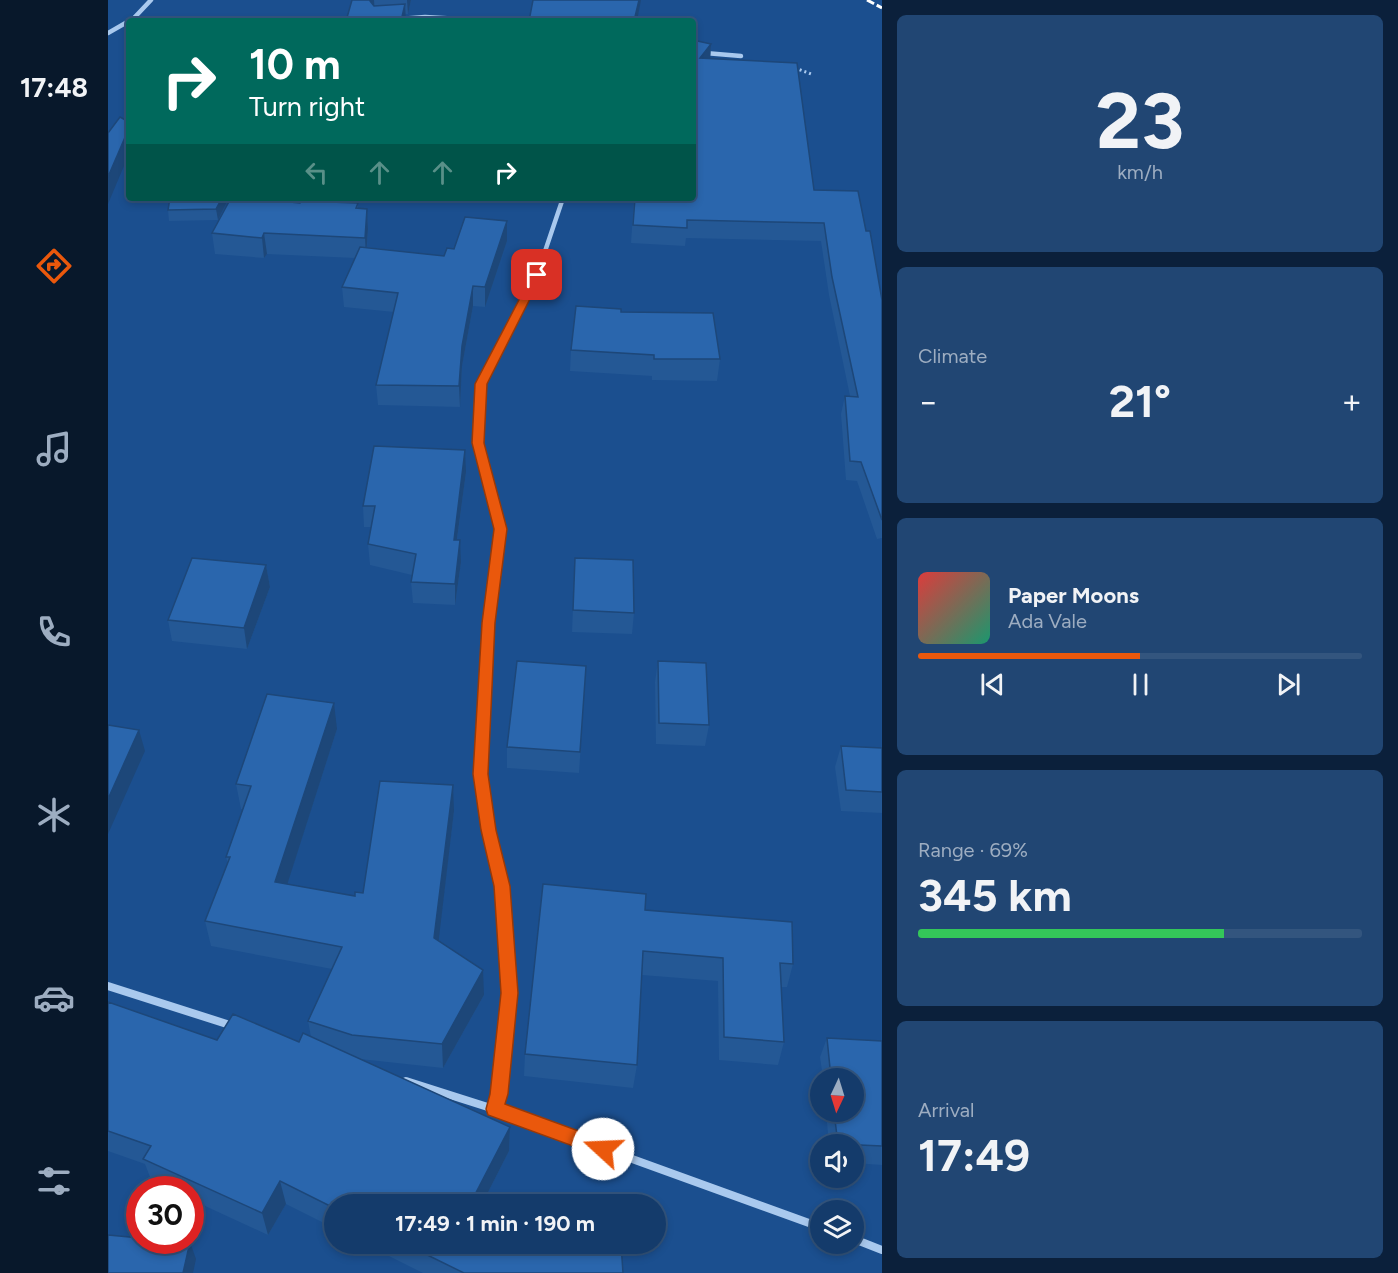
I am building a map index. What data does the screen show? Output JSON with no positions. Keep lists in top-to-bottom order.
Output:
{
  "north": "bottom",
  "page": {
    "tabs": "17:48",
    "tile": [
      ["23", "km/h"],
      "Climate",
      ["Range · 69%", "345 km"],
      ["Arrival", "17:49"]
    ],
    "turn": ["10 m", "Turn right"],
    "heat": ["−", "21°", "+"],
    "song": ["Paper Moons", "Ada Vale"],
    "limit": "30",
    "trip": "17:49 · 1 min · 190 m"
  }
}
